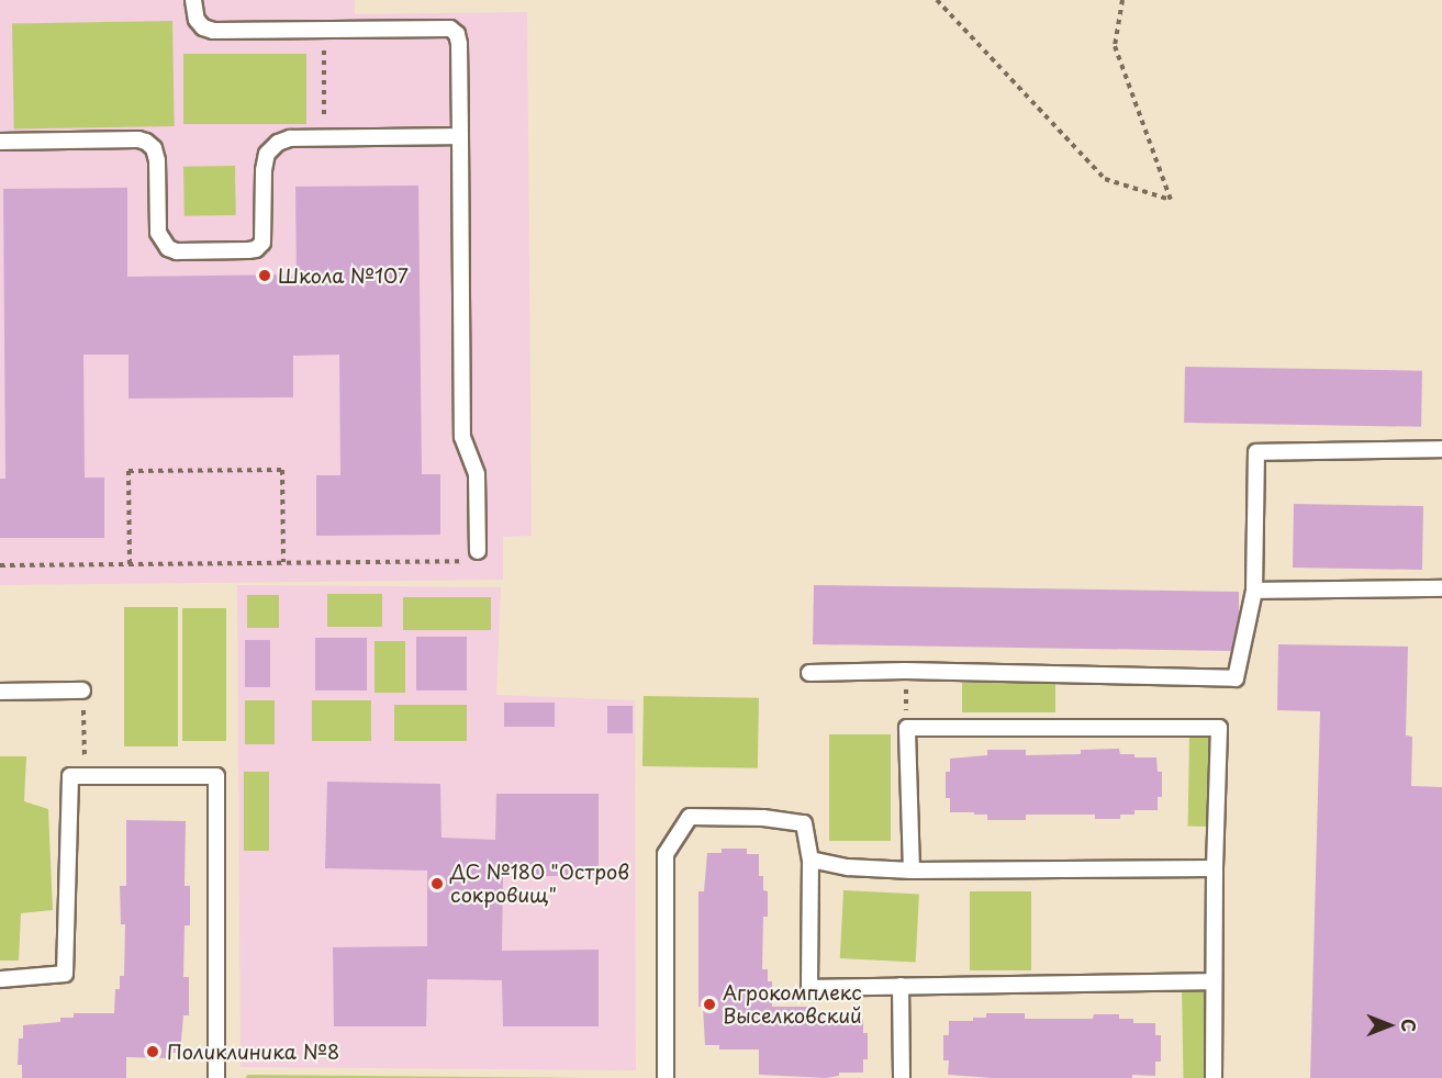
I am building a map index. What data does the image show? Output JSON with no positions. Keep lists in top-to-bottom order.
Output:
{
  "places": [
    "Школа №107",
    "ДС №180 \"Остров сокровищ\"",
    "Агрокомплекс Выселковский",
    "Поликлиника №8"
  ],
  "north": "right"
}
